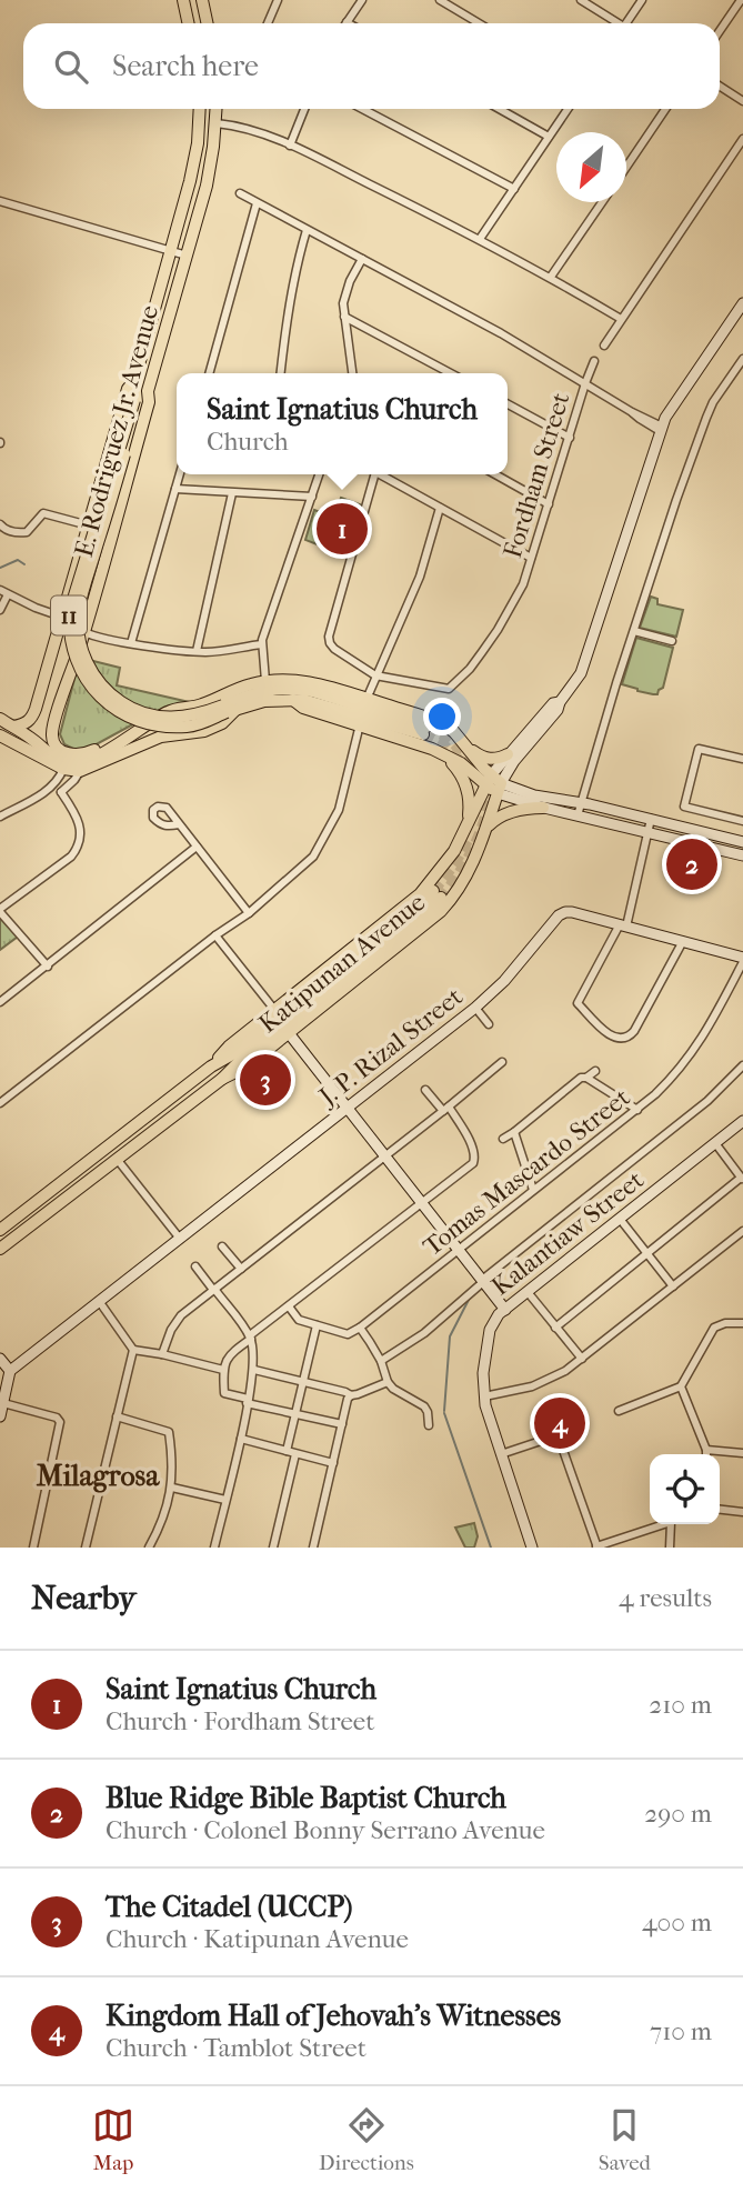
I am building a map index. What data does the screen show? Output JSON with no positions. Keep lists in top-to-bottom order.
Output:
{
  "streets": {
    "main road": ["E. Rodriguez Jr. Avenue", "11", "Katipunan Avenue"],
    "street": [
      "Fordham Street",
      "J. P. Rizal Street",
      "Tomas Mascardo Street",
      "Kalantiaw Street"
    ]
  },
  "crossings": [
    ["E. Rodriguez Jr. Avenue", "11"],
    ["11", "Katipunan Avenue"],
    ["J. P. Rizal Street", "Tomas Mascardo Street"]
  ],
  "districts": ["Milagrosa"],
  "north": "bottom left",
  "page": {
    "search": "Search here",
    "popup": ["Saint Ignatius Church", "Church"],
    "pins": [
      "1",
      "2",
      "3",
      "4"
    ],
    "heading": ["Nearby", "4 results"],
    "list": [
      {
        "mark": "1",
        "name": "Saint Ignatius Church",
        "note": "Church · Fordham Street",
        "value": "210 m"
      },
      {
        "mark": "2",
        "name": "Blue Ridge Bible Baptist Church",
        "note": "Church · Colonel Bonny Serrano Avenue",
        "value": "290 m"
      },
      {
        "mark": "3",
        "name": "The Citadel (UCCP)",
        "note": "Church · Katipunan Avenue",
        "value": "400 m"
      },
      {
        "mark": "4",
        "name": "Kingdom Hall of Jehovah's Witnesses",
        "note": "Church · Tamblot Street",
        "value": "710 m"
      }
    ],
    "nav": ["Map", "Directions", "Saved"]
  }
}
